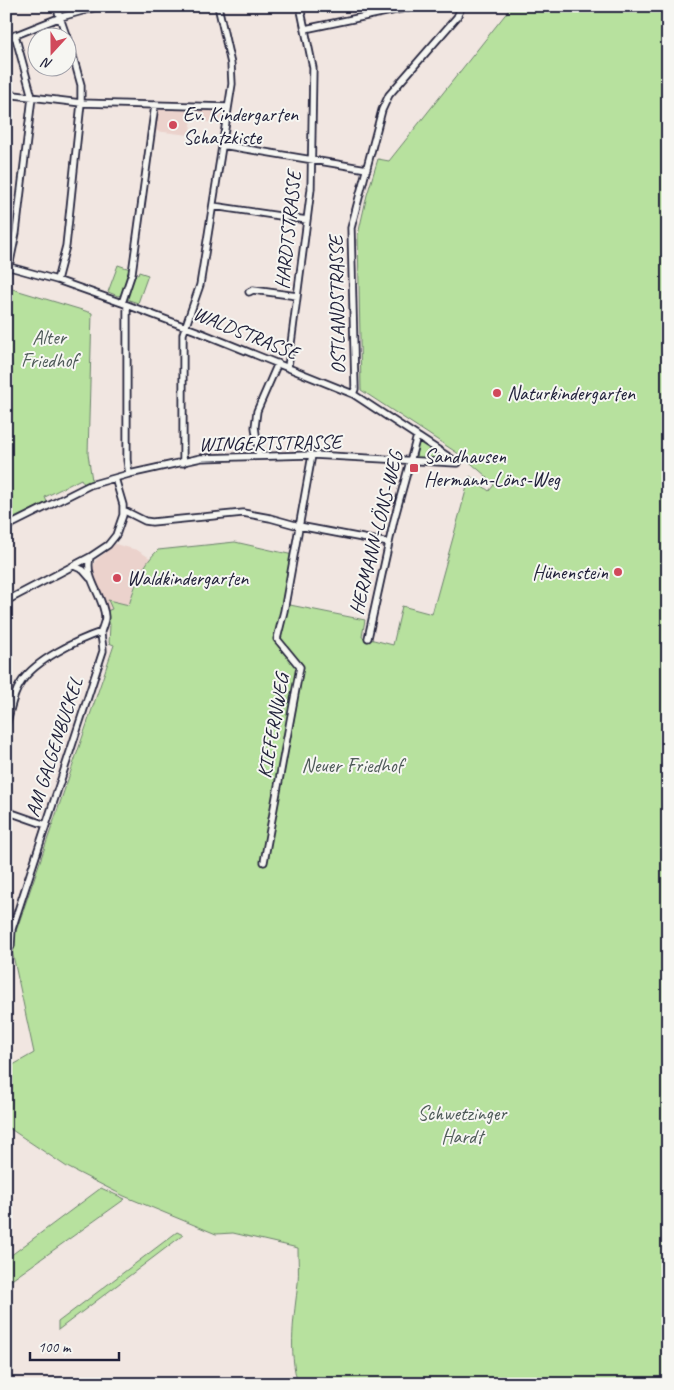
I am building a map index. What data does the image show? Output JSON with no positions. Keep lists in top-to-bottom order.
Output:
{
  "streets": {
    "street": [
      "HARDTSTRASSE",
      "OSTLANDSTRASSE",
      "WALDSTRASSE",
      "WINGERTSTRASSE",
      "HERMANN-LÖNS-WEG",
      "KIEFERNWEG",
      "AM GALGENBUCKEL"
    ]
  },
  "crossings": [
    ["HARDTSTRASSE", "WALDSTRASSE"],
    ["OSTLANDSTRASSE", "WALDSTRASSE"],
    ["WALDSTRASSE", "WINGERTSTRASSE"],
    ["WALDSTRASSE", "HERMANN-LÖNS-WEG"],
    ["WINGERTSTRASSE", "HERMANN-LÖNS-WEG"],
    ["WINGERTSTRASSE", "KIEFERNWEG"]
  ],
  "parks": ["Alter Friedhof", "Neuer Friedhof", "Schwetzinger Hardt"],
  "places": {
    "other": [
      "Ev. Kindergarten Schatzkiste",
      "Naturkindergarten",
      "Hünenstein",
      "Waldkindergarten"
    ],
    "transit": ["Sandhausen Hermann-Löns-Weg"]
  },
  "scale_bar": "100 m",
  "north": "bottom"
}
